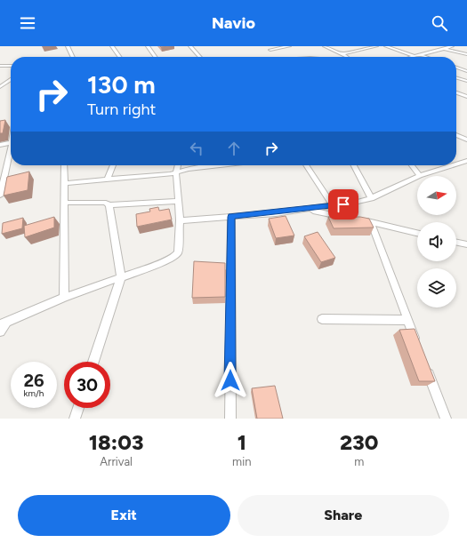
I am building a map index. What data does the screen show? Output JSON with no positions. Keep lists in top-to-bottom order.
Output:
{
  "north": "right",
  "page": {
    "header": "Navio",
    "turn": ["130 m", "Turn right"],
    "speed": "26 km/h",
    "limit": "30",
    "eta": [
      "18:03",
      "Arrival",
      "1",
      "min",
      "230",
      "m"
    ],
    "buttons": ["Exit", "Share"]
  }
}
